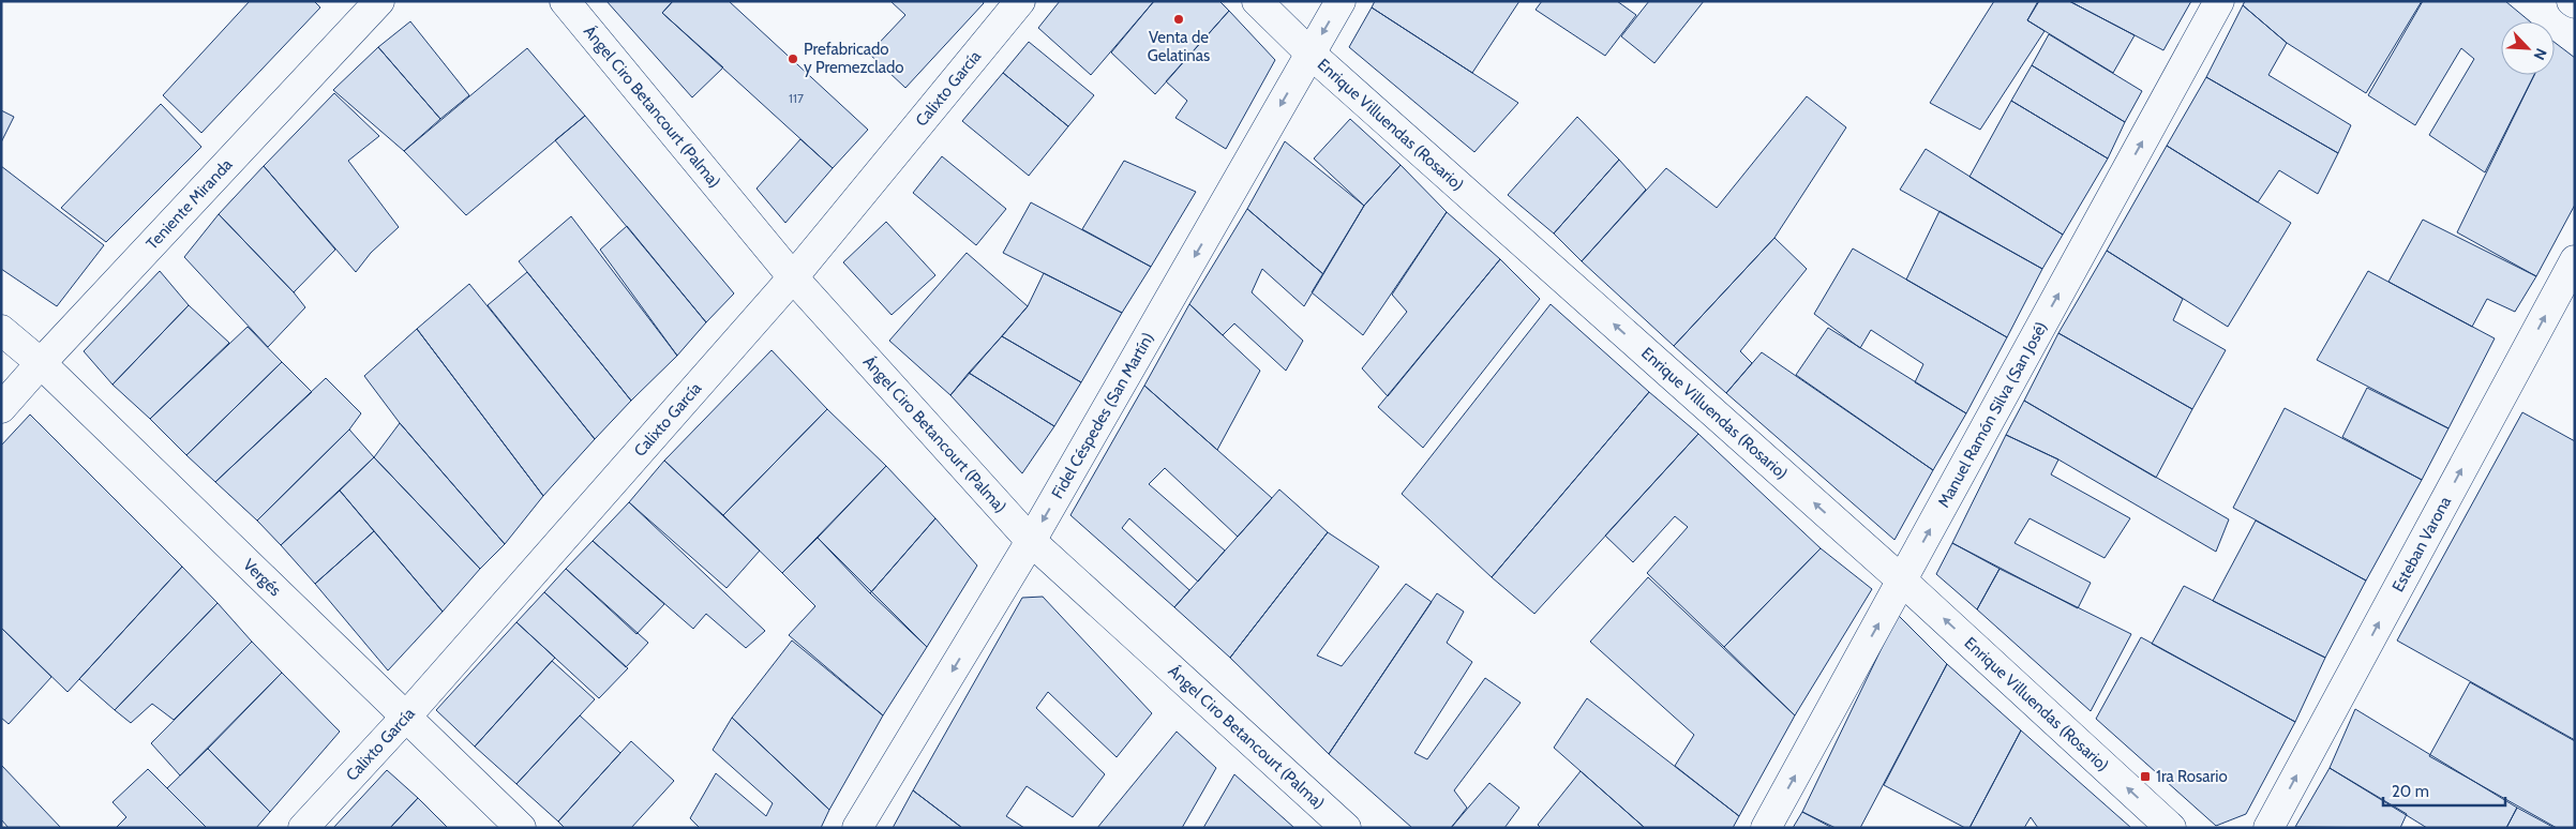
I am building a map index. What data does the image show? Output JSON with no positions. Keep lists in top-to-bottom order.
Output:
{
  "streets": {
    "street": [
      "Calixto García",
      "Ángel Ciro Betancourt (Palma)",
      "Enrique Villuendas (Rosario)",
      "Teniente Miranda",
      "Manuel Ramón Silva (San José)",
      "Fidel Céspedes (San Martín)",
      "Esteban Varona",
      "Vergés"
    ]
  },
  "crossings": [
    ["Calixto García", "Ángel Ciro Betancourt (Palma)"],
    ["Calixto García", "Vergés"],
    ["Ángel Ciro Betancourt (Palma)", "Fidel Céspedes (San Martín)"],
    ["Enrique Villuendas (Rosario)", "Manuel Ramón Silva (San José)"],
    ["Enrique Villuendas (Rosario)", "Fidel Céspedes (San Martín)"],
    ["Teniente Miranda", "Vergés"]
  ],
  "one_way": [
    "Enrique Villuendas (Rosario)",
    "Manuel Ramón Silva (San José)",
    "Fidel Céspedes (San Martín)",
    "Esteban Varona"
  ],
  "places": {
    "other": ["Venta de Gelatinas", "Prefabricado y Premezclado"],
    "transit": ["1ra Rosario"]
  },
  "house_numbers": ["117"],
  "scale_bar": "20 m",
  "north": "bottom right"
}
